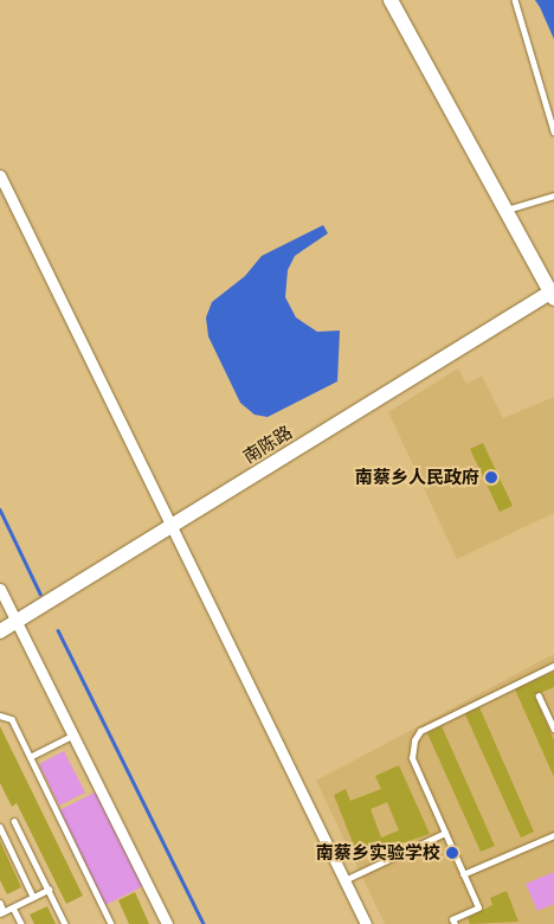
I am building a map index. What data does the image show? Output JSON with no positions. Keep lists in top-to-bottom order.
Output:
{
  "streets": {
    "street": ["南陈路"]
  },
  "places": ["南蔡乡人民政府", "南蔡乡实验学校"]
}
